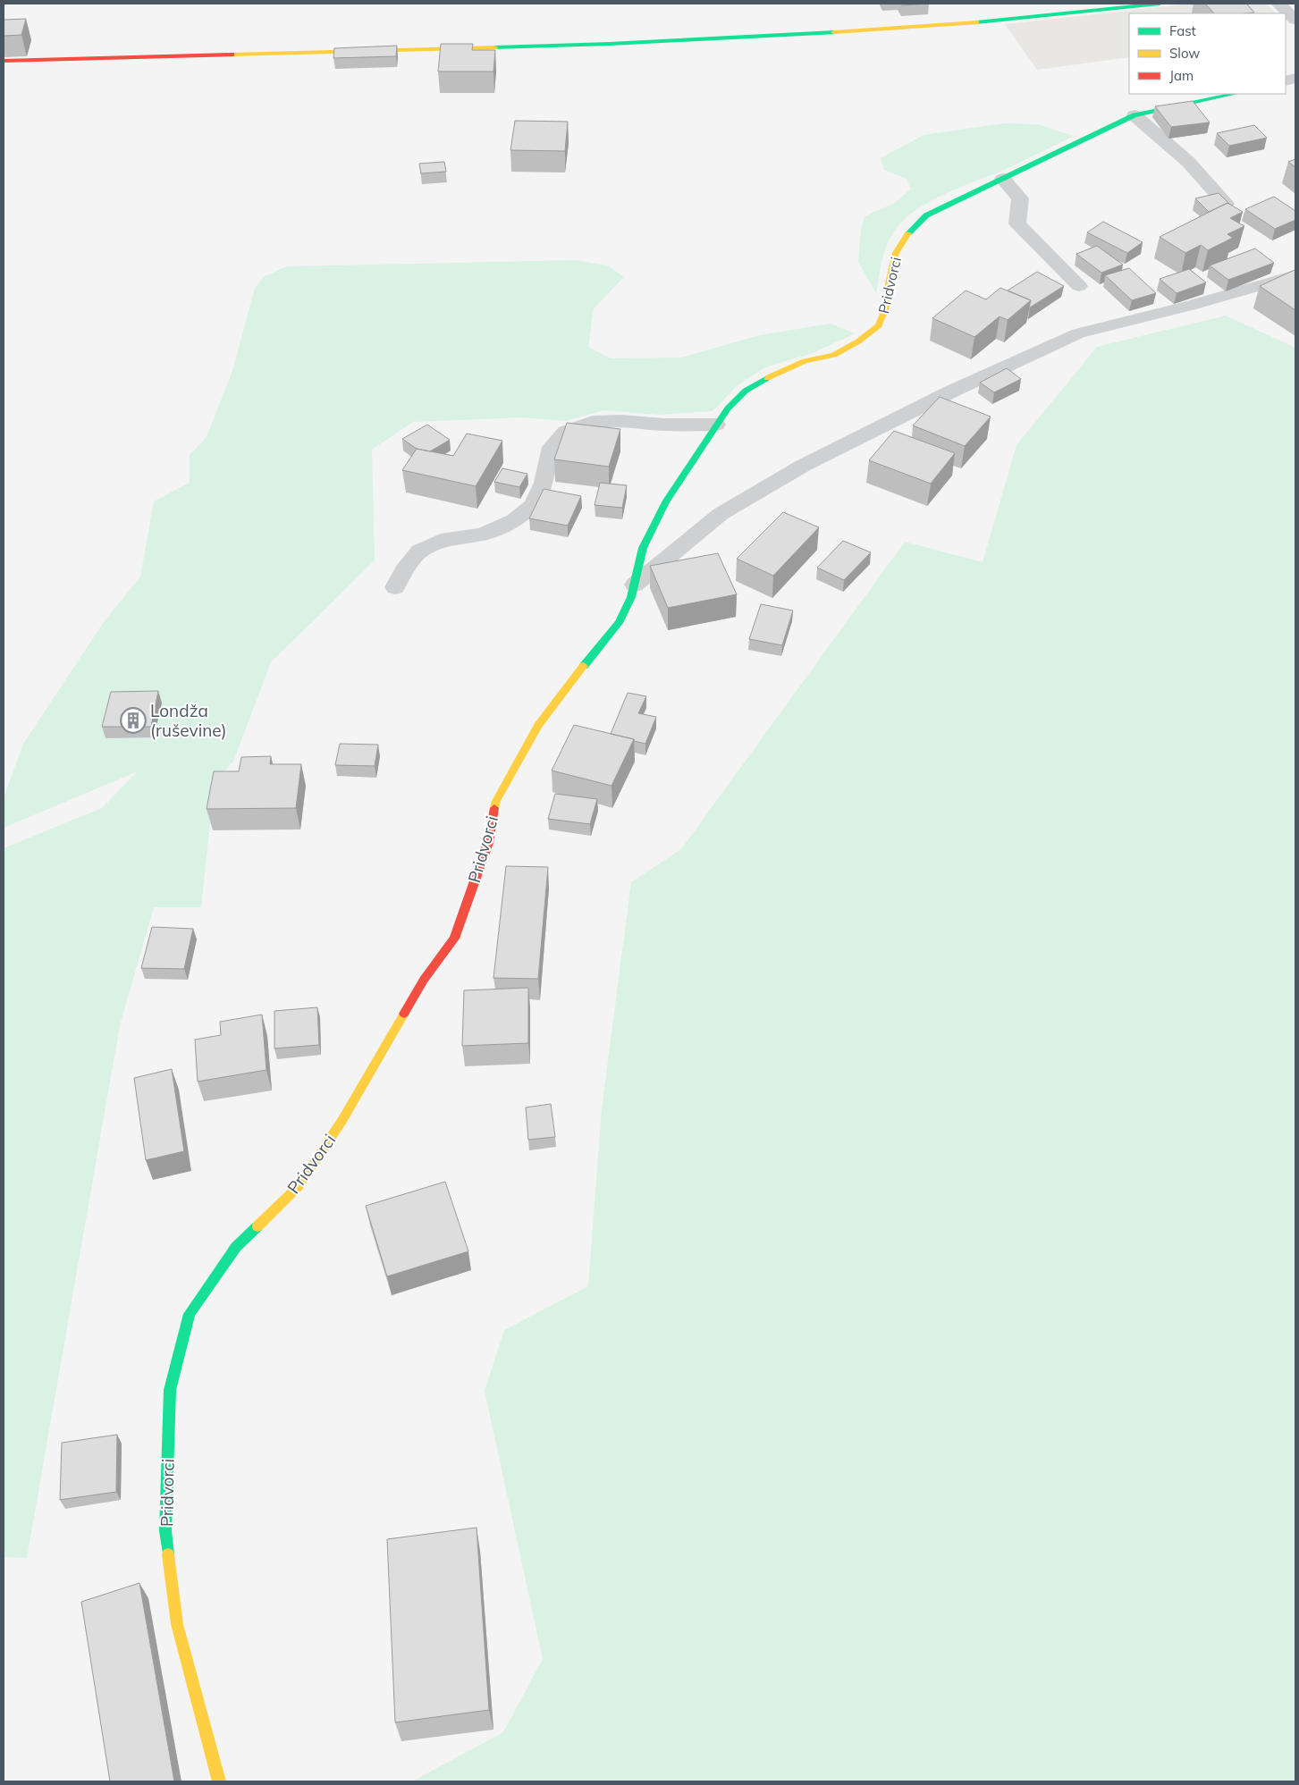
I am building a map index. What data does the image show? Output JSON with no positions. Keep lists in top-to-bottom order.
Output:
{
  "streets": {
    "street": ["Pridvorci"]
  },
  "places": {
    "building": ["Londža (ruševine)"]
  },
  "legend": ["Fast", "Slow", "Jam"]
}
